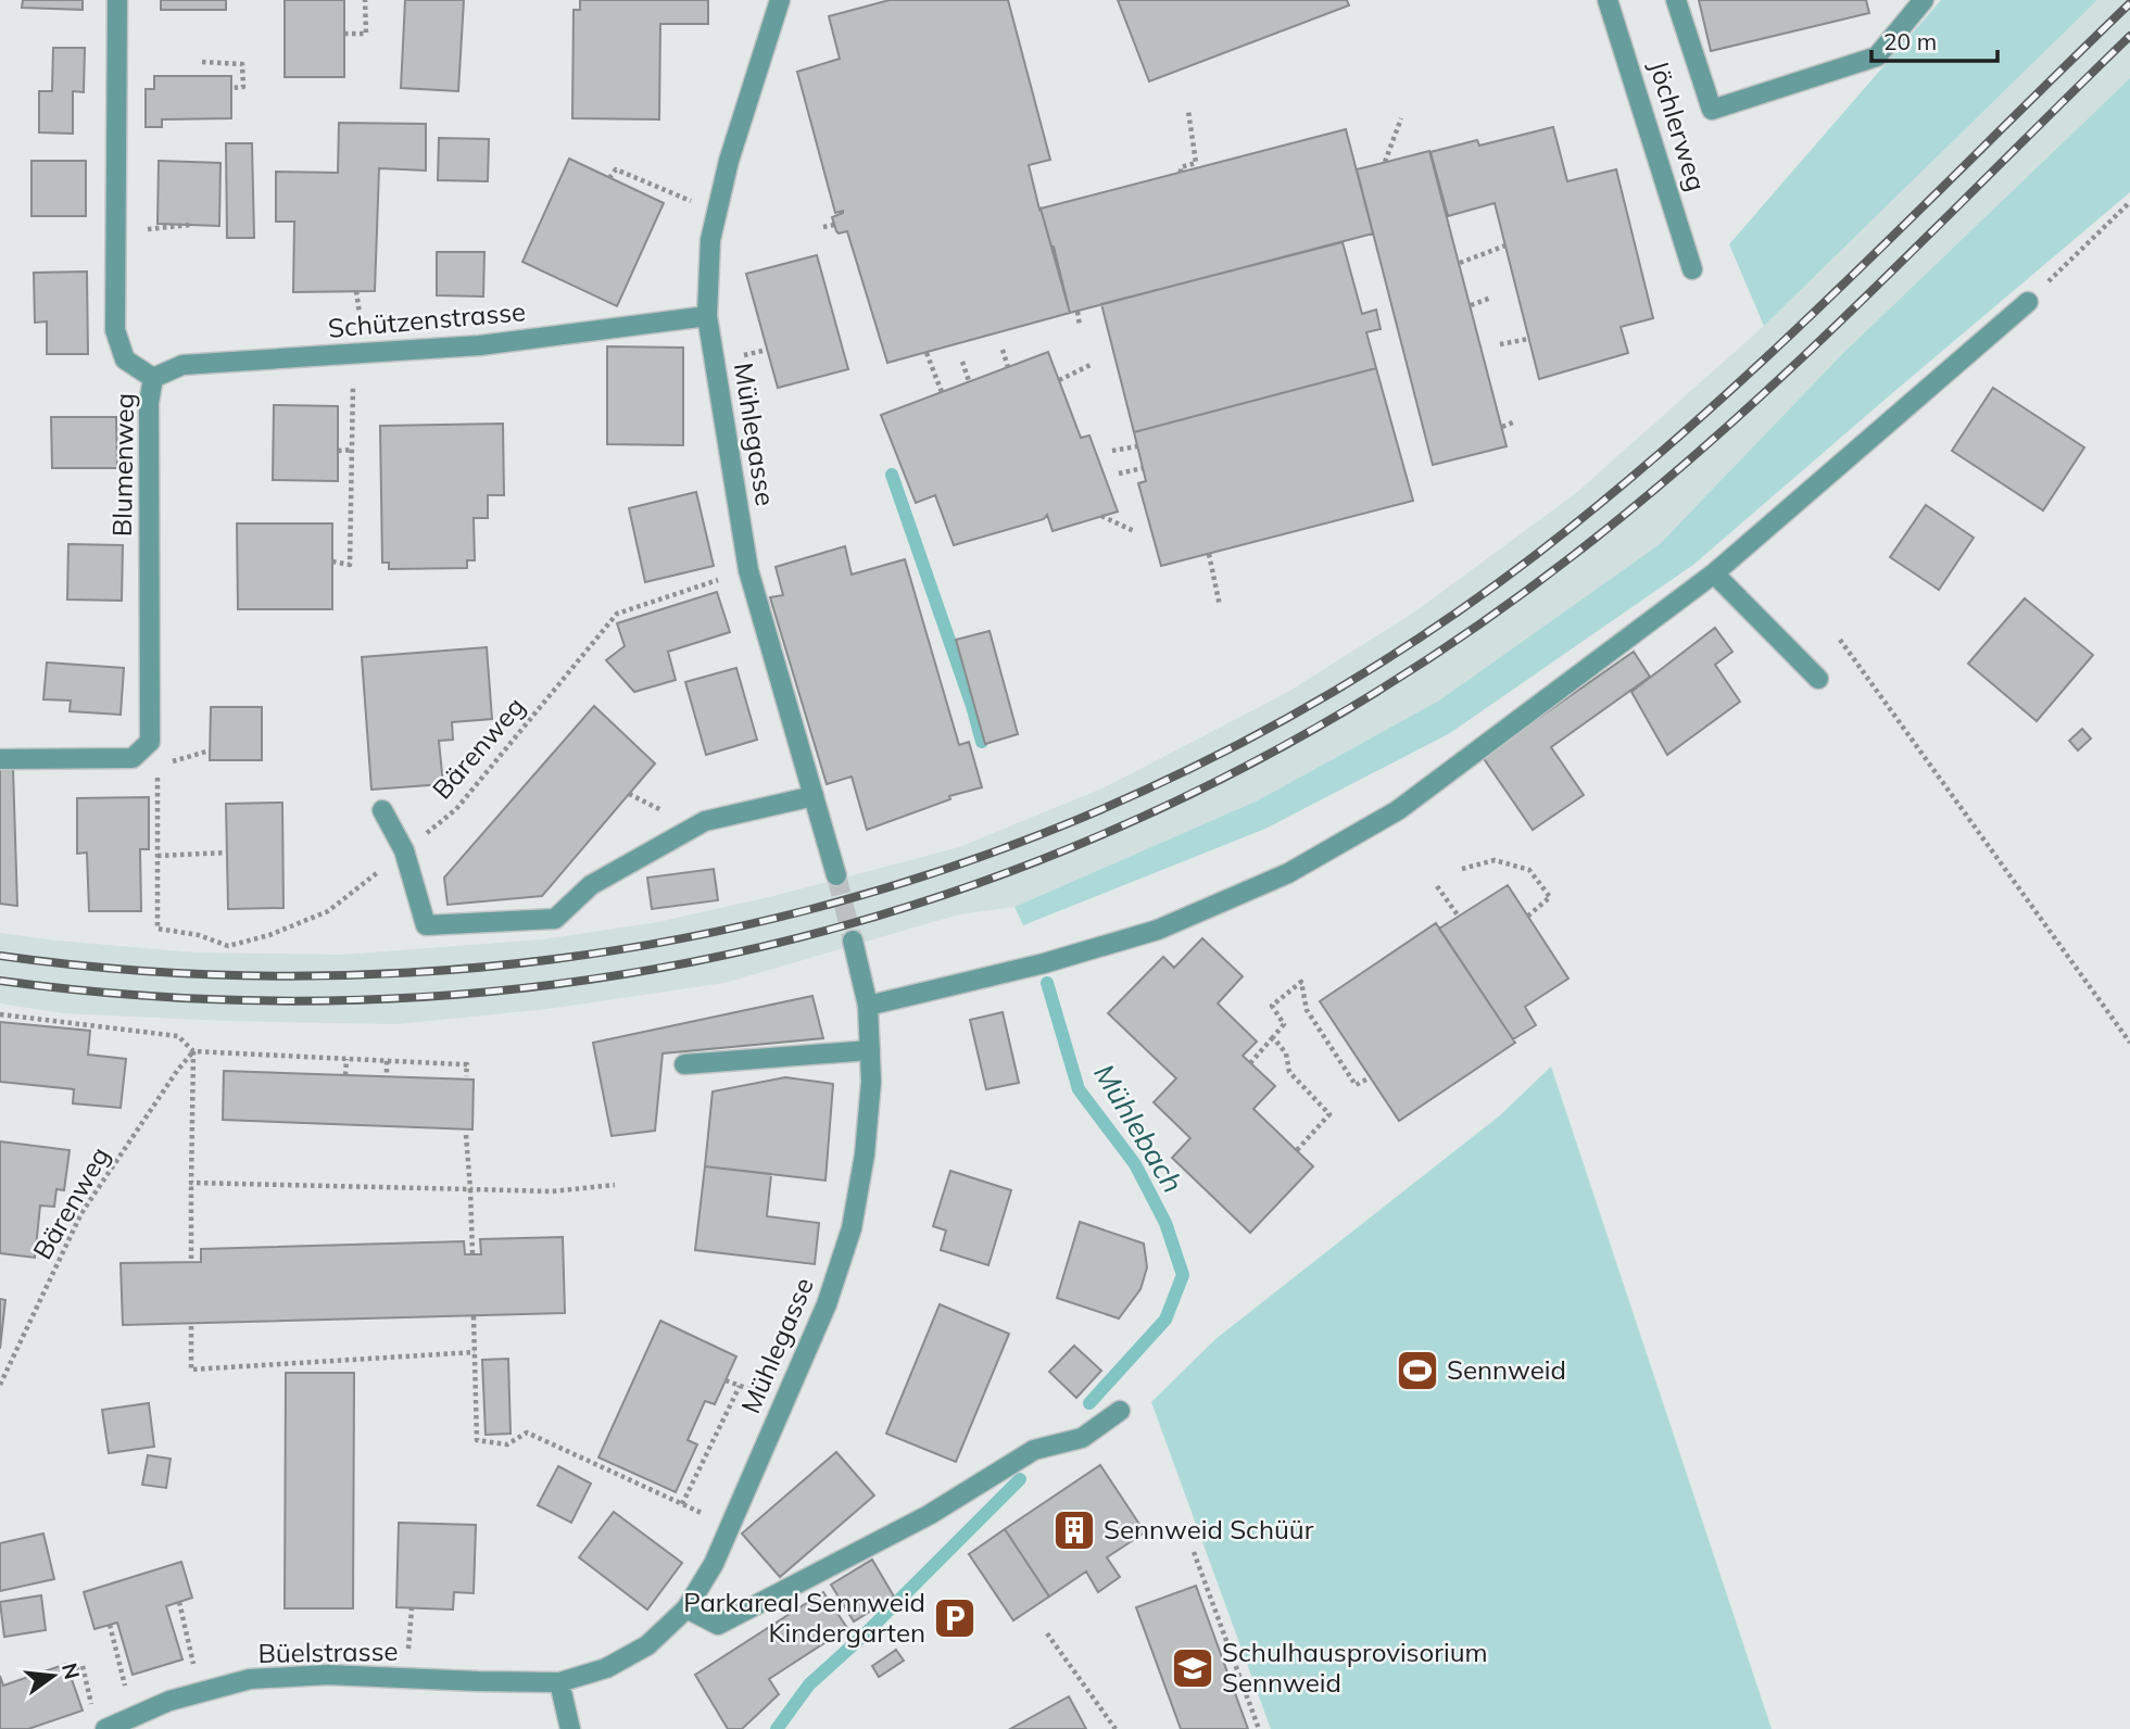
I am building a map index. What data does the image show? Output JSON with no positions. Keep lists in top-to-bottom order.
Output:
{
  "streets": {
    "street": [
      "Jöchlerweg",
      "Schützenstrasse",
      "Mühlegasse",
      "Blumenweg",
      "Büelstrasse"
    ],
    "path": ["Bärenweg"]
  },
  "crossings": [
    ["Schützenstrasse", "Mühlegasse"],
    ["Schützenstrasse", "Blumenweg"],
    ["Mühlegasse", "Bärenweg"],
    ["Mühlegasse", "Büelstrasse"]
  ],
  "water": ["Mühlebach"],
  "places": {
    "sports": ["Sennweid"],
    "building": ["Sennweid Schüür"],
    "parking": ["Parkareal Sennweid Kindergarten"],
    "school or university": ["Schulhausprovisorium Sennweid"]
  },
  "scale_bar": "20 m",
  "north": "right"
}
